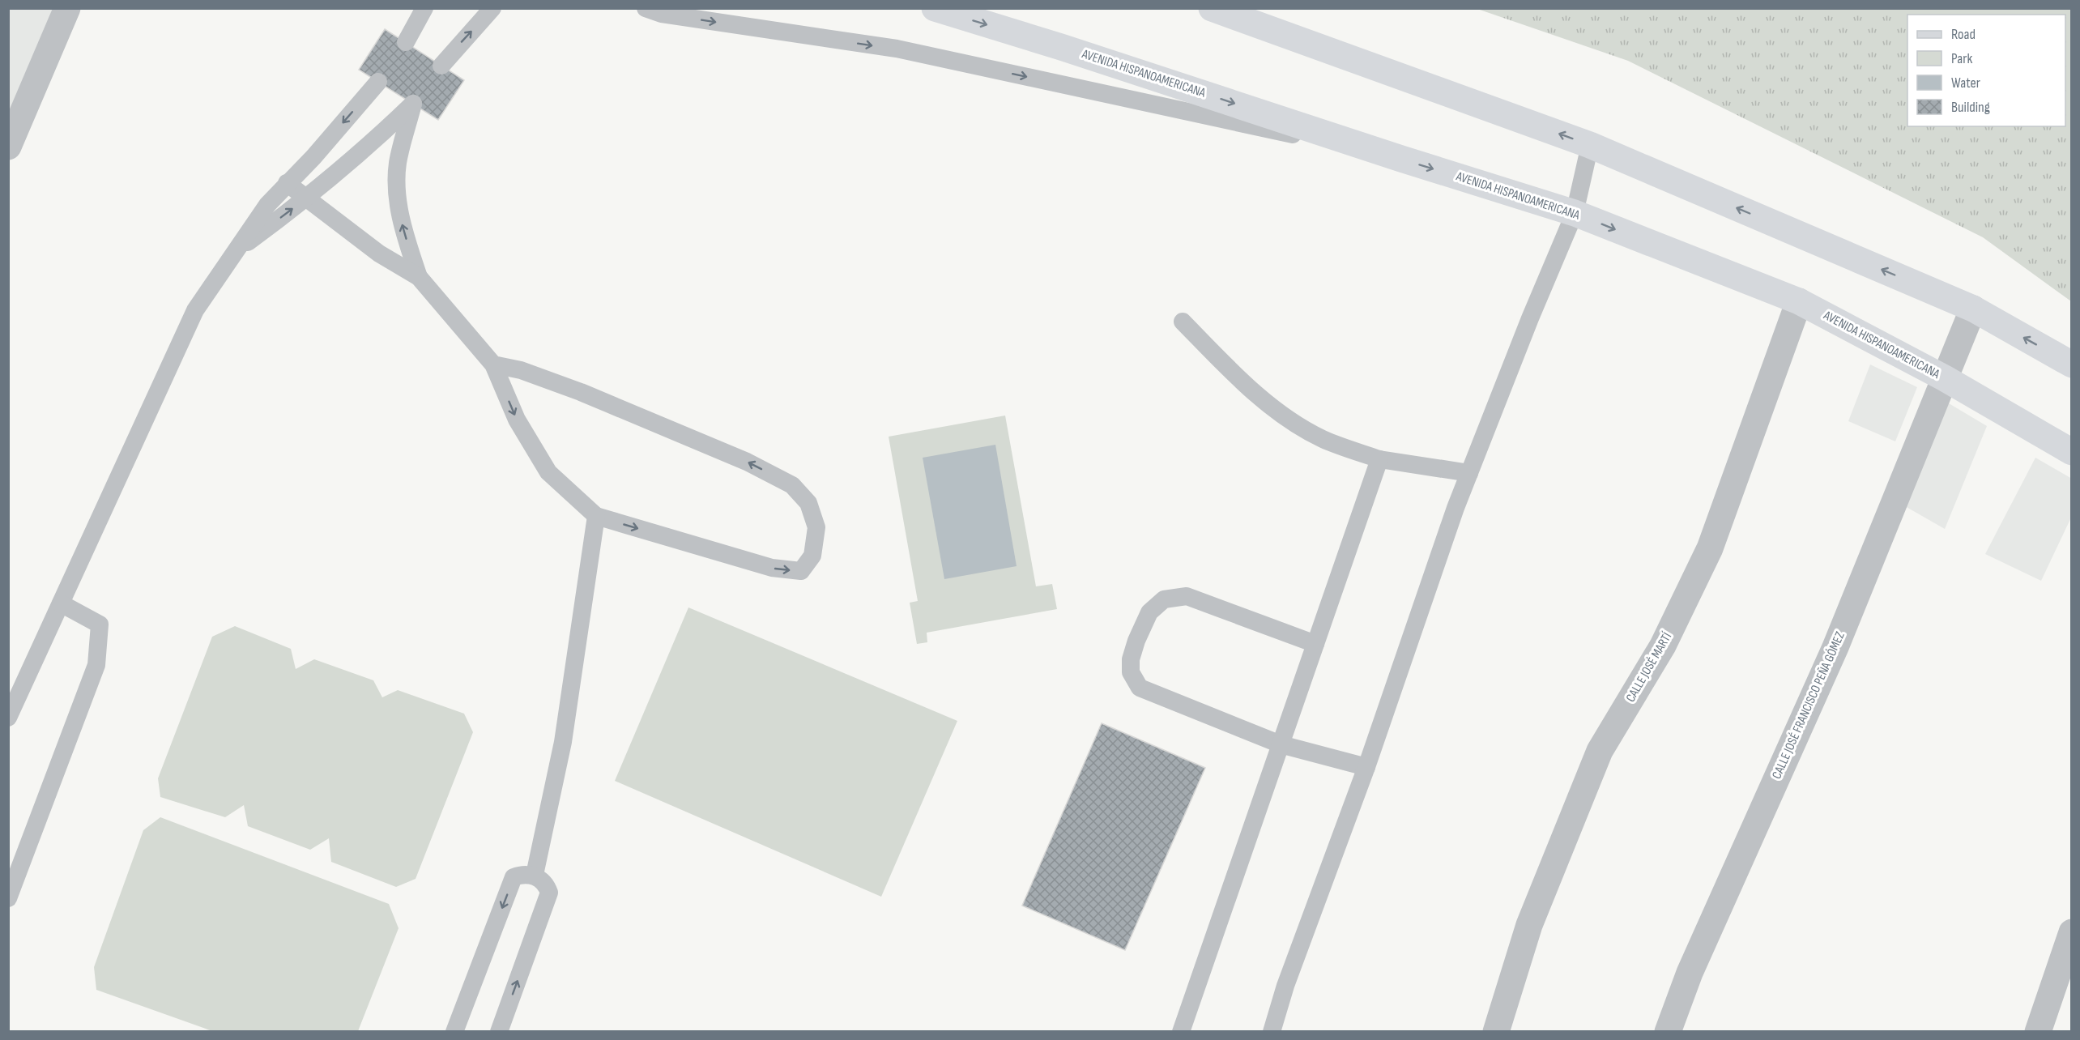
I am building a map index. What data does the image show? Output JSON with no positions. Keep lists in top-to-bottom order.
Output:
{
  "streets": {
    "main road": ["AVENIDA HISPANOAMERICANA"],
    "street": ["CALLE JOSÉ MARTÍ", "CALLE JOSÉ FRANCISCO PEÑA GÓMEZ"]
  },
  "crossings": [
    ["AVENIDA HISPANOAMERICANA", "CALLE JOSÉ MARTÍ"],
    ["AVENIDA HISPANOAMERICANA", "CALLE JOSÉ FRANCISCO PEÑA GÓMEZ"]
  ],
  "legend": [
    "Road",
    "Park",
    "Water",
    "Building"
  ]
}
